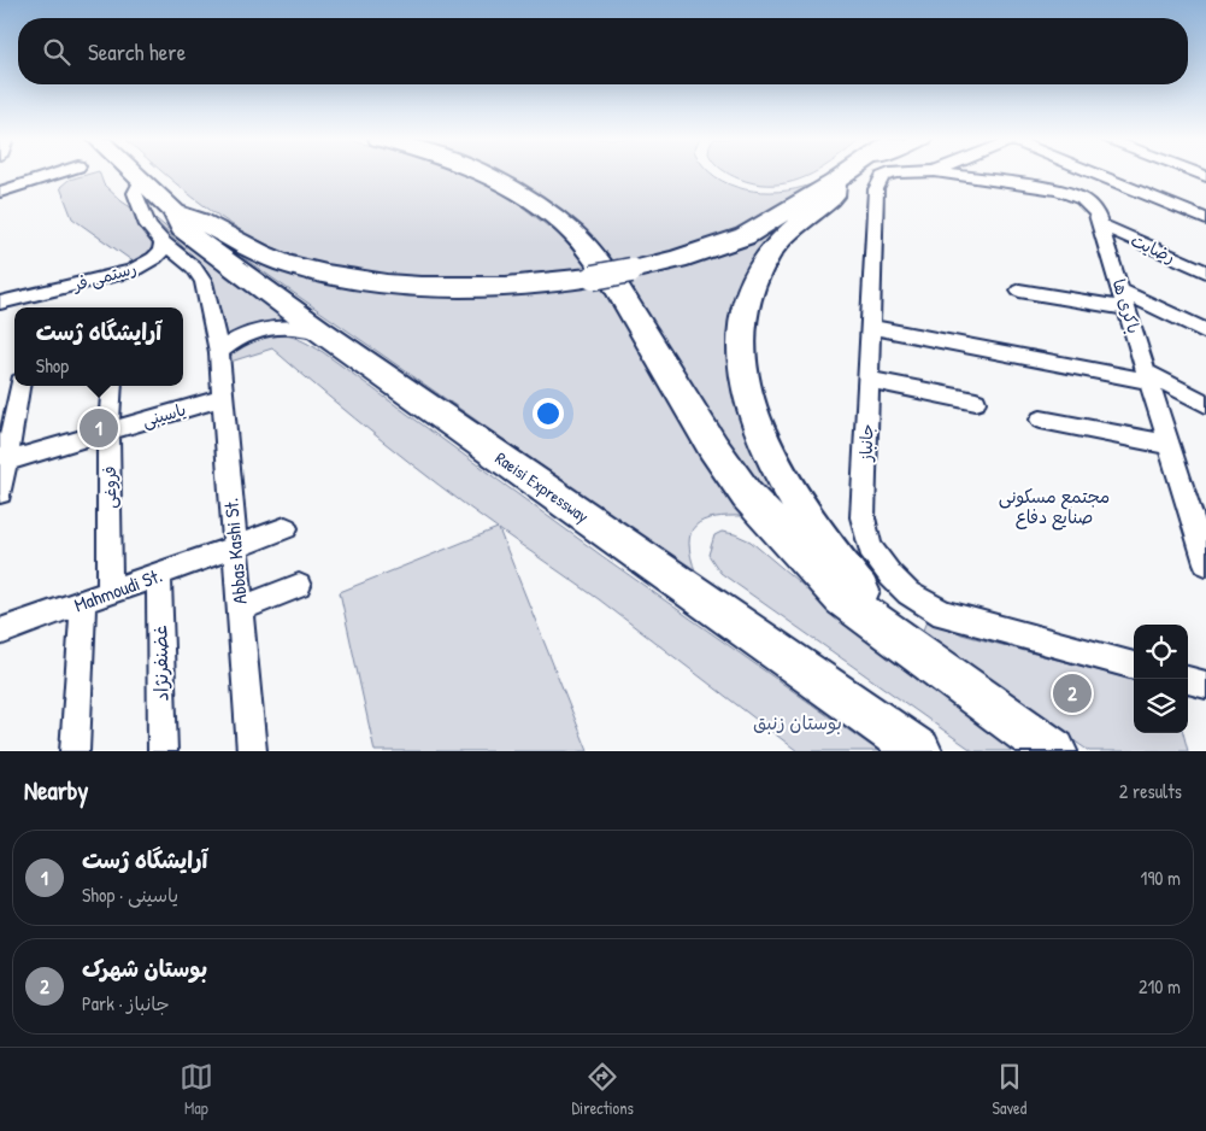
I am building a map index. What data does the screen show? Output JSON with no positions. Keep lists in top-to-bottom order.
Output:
{
  "streets": {
    "highway": ["Raeisi Expressway"],
    "street": [
      "رضایت",
      "رستمی فر",
      "باکری ها",
      "یاسینی",
      "جانباز",
      "فروغی",
      "Abbas Kashi St.",
      "Mahmoudi St.",
      "غضنفرنژاد"
    ]
  },
  "crossings": [
    ["رضایت", "باکری ها"],
    ["رستمی فر", "Abbas Kashi St."],
    ["یاسینی", "فروغی"],
    ["یاسینی", "Abbas Kashi St."],
    ["فروغی", "Mahmoudi St."],
    ["Abbas Kashi St.", "Mahmoudi St."],
    ["Mahmoudi St.", "غضنفرنژاد"]
  ],
  "districts": ["مجتمع مسکونی صنایع دفاع"],
  "parks": ["بوستان زنبق"],
  "page": {
    "search": "Search here",
    "popup": ["آرایشگاه ژست", "Shop"],
    "pins": ["1", "2"],
    "heading": ["Nearby", "2 results"],
    "list": [
      {
        "mark": "1",
        "name": "آرایشگاه ژست",
        "note": "Shop · یاسینی",
        "value": "190 m"
      },
      {
        "mark": "2",
        "name": "بوستان شهرک",
        "note": "Park · جانباز",
        "value": "210 m"
      }
    ],
    "nav": ["Map", "Directions", "Saved"]
  }
}
